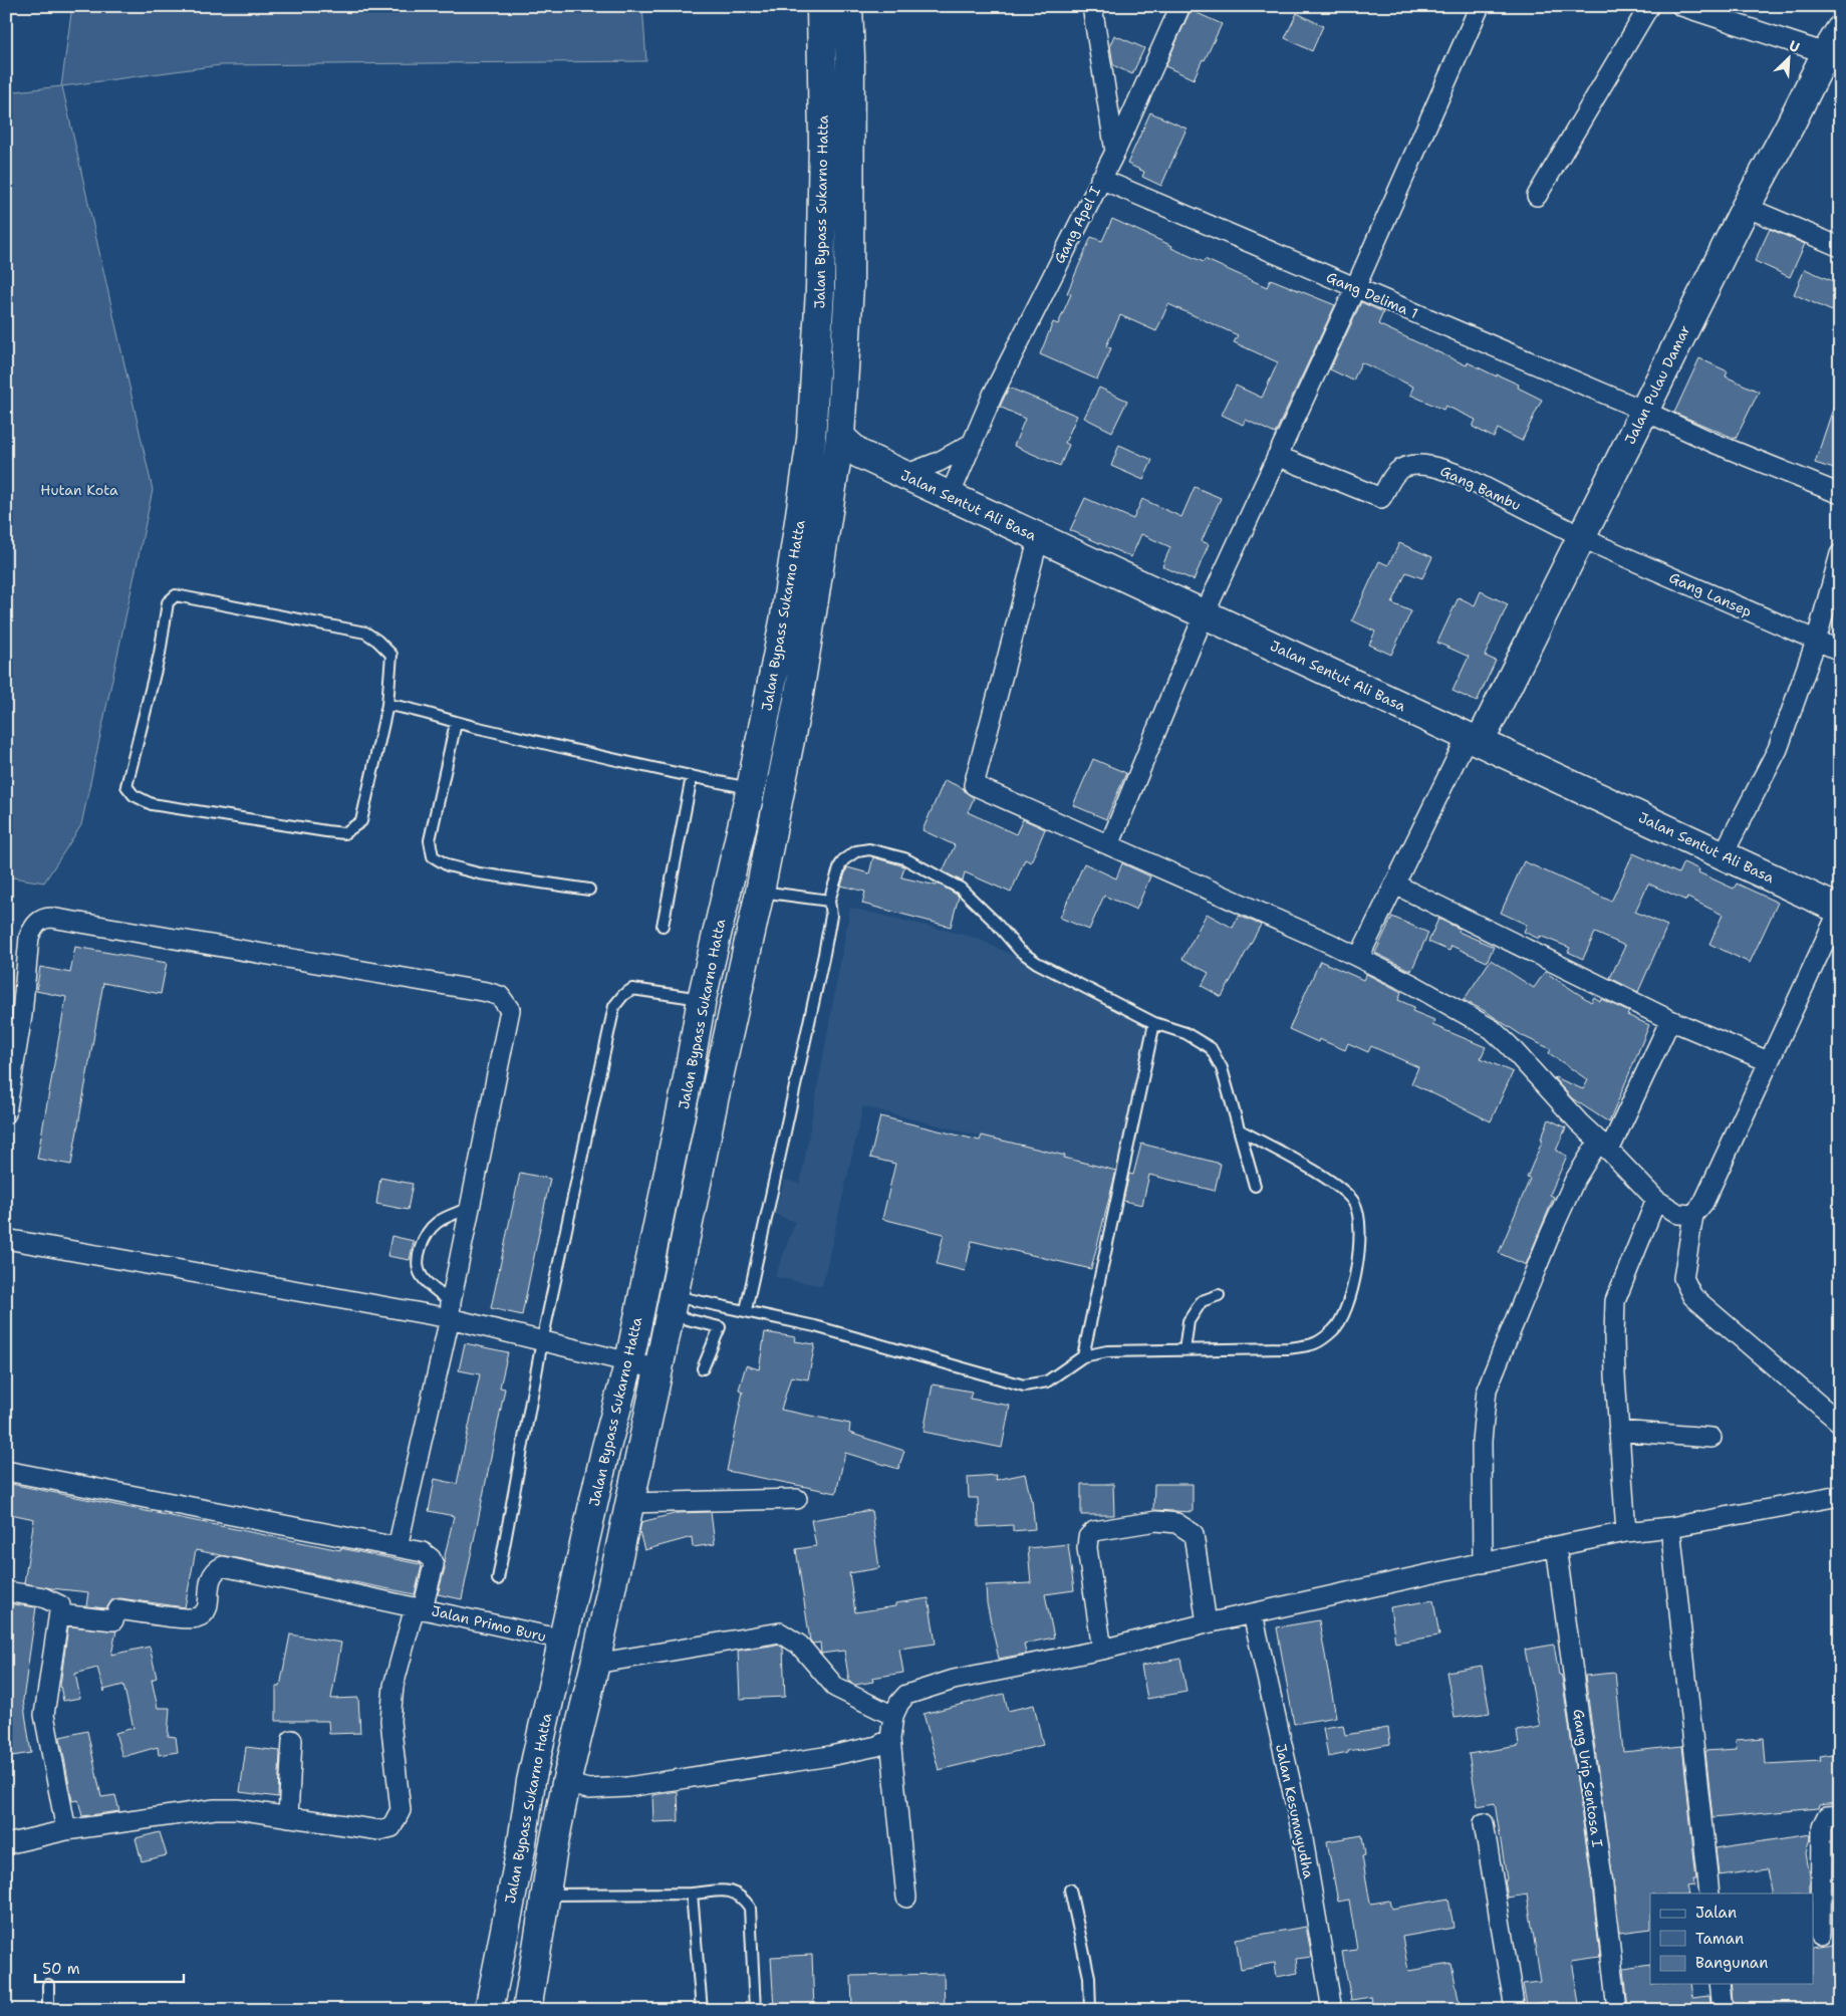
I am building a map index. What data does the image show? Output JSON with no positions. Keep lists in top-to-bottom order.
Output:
{
  "streets": {
    "main road": ["Jalan Bypass Sukarno Hatta", "Jalan Pulau Damar", "Jalan Sentut Ali Basa"],
    "street": [
      "Gang Apel I",
      "Gang Delima 1",
      "Gang Bambu",
      "Gang Lansep",
      "Jalan Primo Buru",
      "Gang Urip Sentosa I",
      "Jalan Kesumayudha"
    ]
  },
  "crossings": [
    ["Jalan Bypass Sukarno Hatta", "Jalan Sentut Ali Basa"],
    ["Jalan Bypass Sukarno Hatta", "Jalan Primo Buru"],
    ["Gang Apel I", "Gang Delima 1"],
    ["Gang Apel I", "Jalan Sentut Ali Basa"],
    ["Gang Delima 1", "Jalan Pulau Damar"],
    ["Jalan Pulau Damar", "Gang Bambu"],
    ["Jalan Pulau Damar", "Jalan Sentut Ali Basa"],
    ["Jalan Pulau Damar", "Gang Lansep"],
    ["Gang Bambu", "Gang Lansep"]
  ],
  "parks": ["Hutan Kota"],
  "legend": ["Jalan", "Taman", "Bangunan"],
  "scale_bar": "50 m",
  "north": "top right"
}
